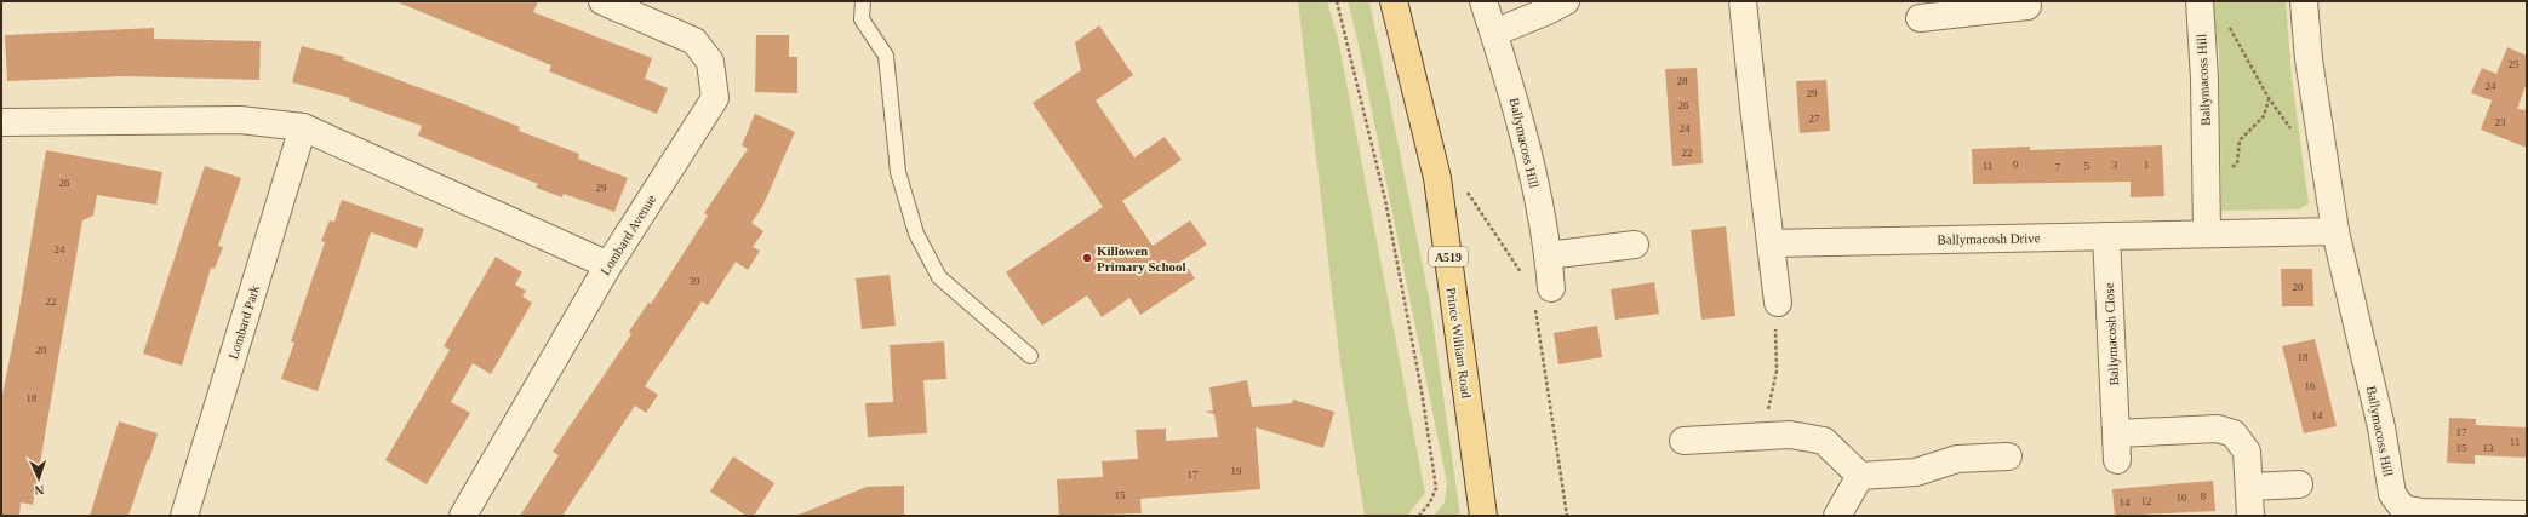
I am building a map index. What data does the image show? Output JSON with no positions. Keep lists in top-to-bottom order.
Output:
{
  "streets": {
    "main road": ["A519", "Prince William Road"],
    "street": [
      "Ballymacoss Hill",
      "Lombard Avenue",
      "Ballymacosh Drive",
      "Lombard Park",
      "Ballymacosh Close"
    ]
  },
  "crossings": [
    ["Ballymacoss Hill", "Ballymacosh Drive"],
    ["Ballymacosh Drive", "Ballymacosh Close"]
  ],
  "places": ["Killowen Primary School"],
  "house_numbers": [
    "25",
    "28",
    "24",
    "29",
    "26",
    "27",
    "23",
    "24",
    "22",
    "9",
    "3",
    "1",
    "11",
    "5",
    "7",
    "26",
    "29",
    "24",
    "39",
    "20",
    "22",
    "20",
    "18",
    "16",
    "18",
    "14",
    "17",
    "11",
    "15",
    "13",
    "19",
    "17",
    "15",
    "8",
    "10",
    "12",
    "14"
  ],
  "north": "bottom"
}
